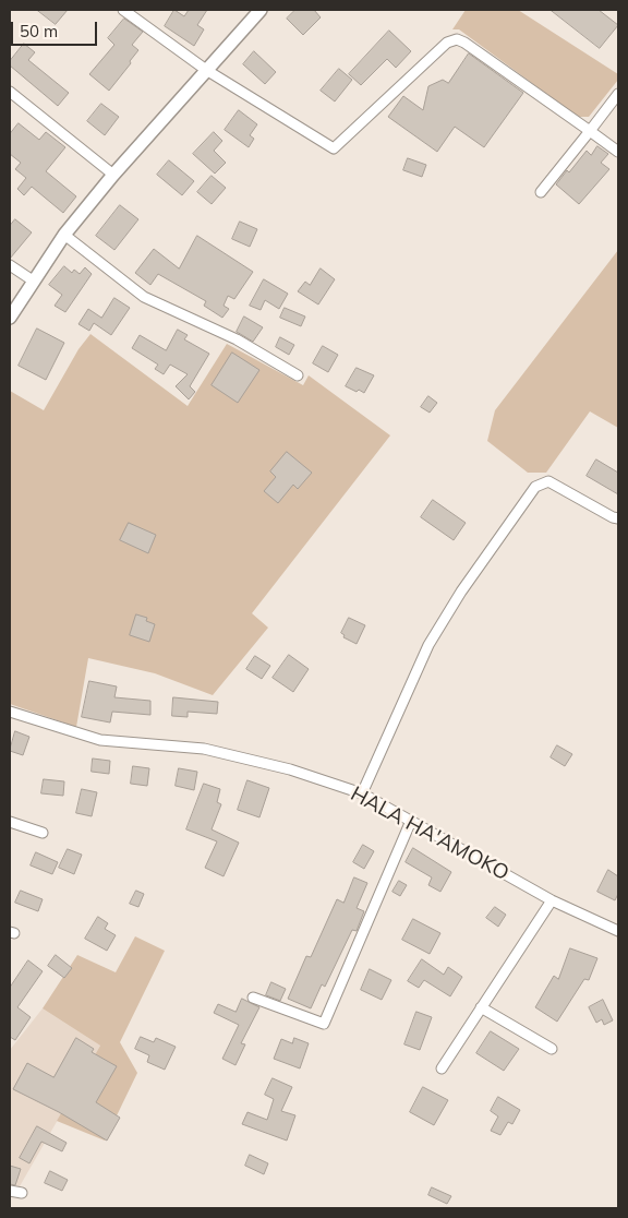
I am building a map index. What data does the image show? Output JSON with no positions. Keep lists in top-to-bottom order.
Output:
{
  "streets": {
    "street": ["HALA HA'AMOKO"]
  },
  "scale_bar": "50 m"
}
